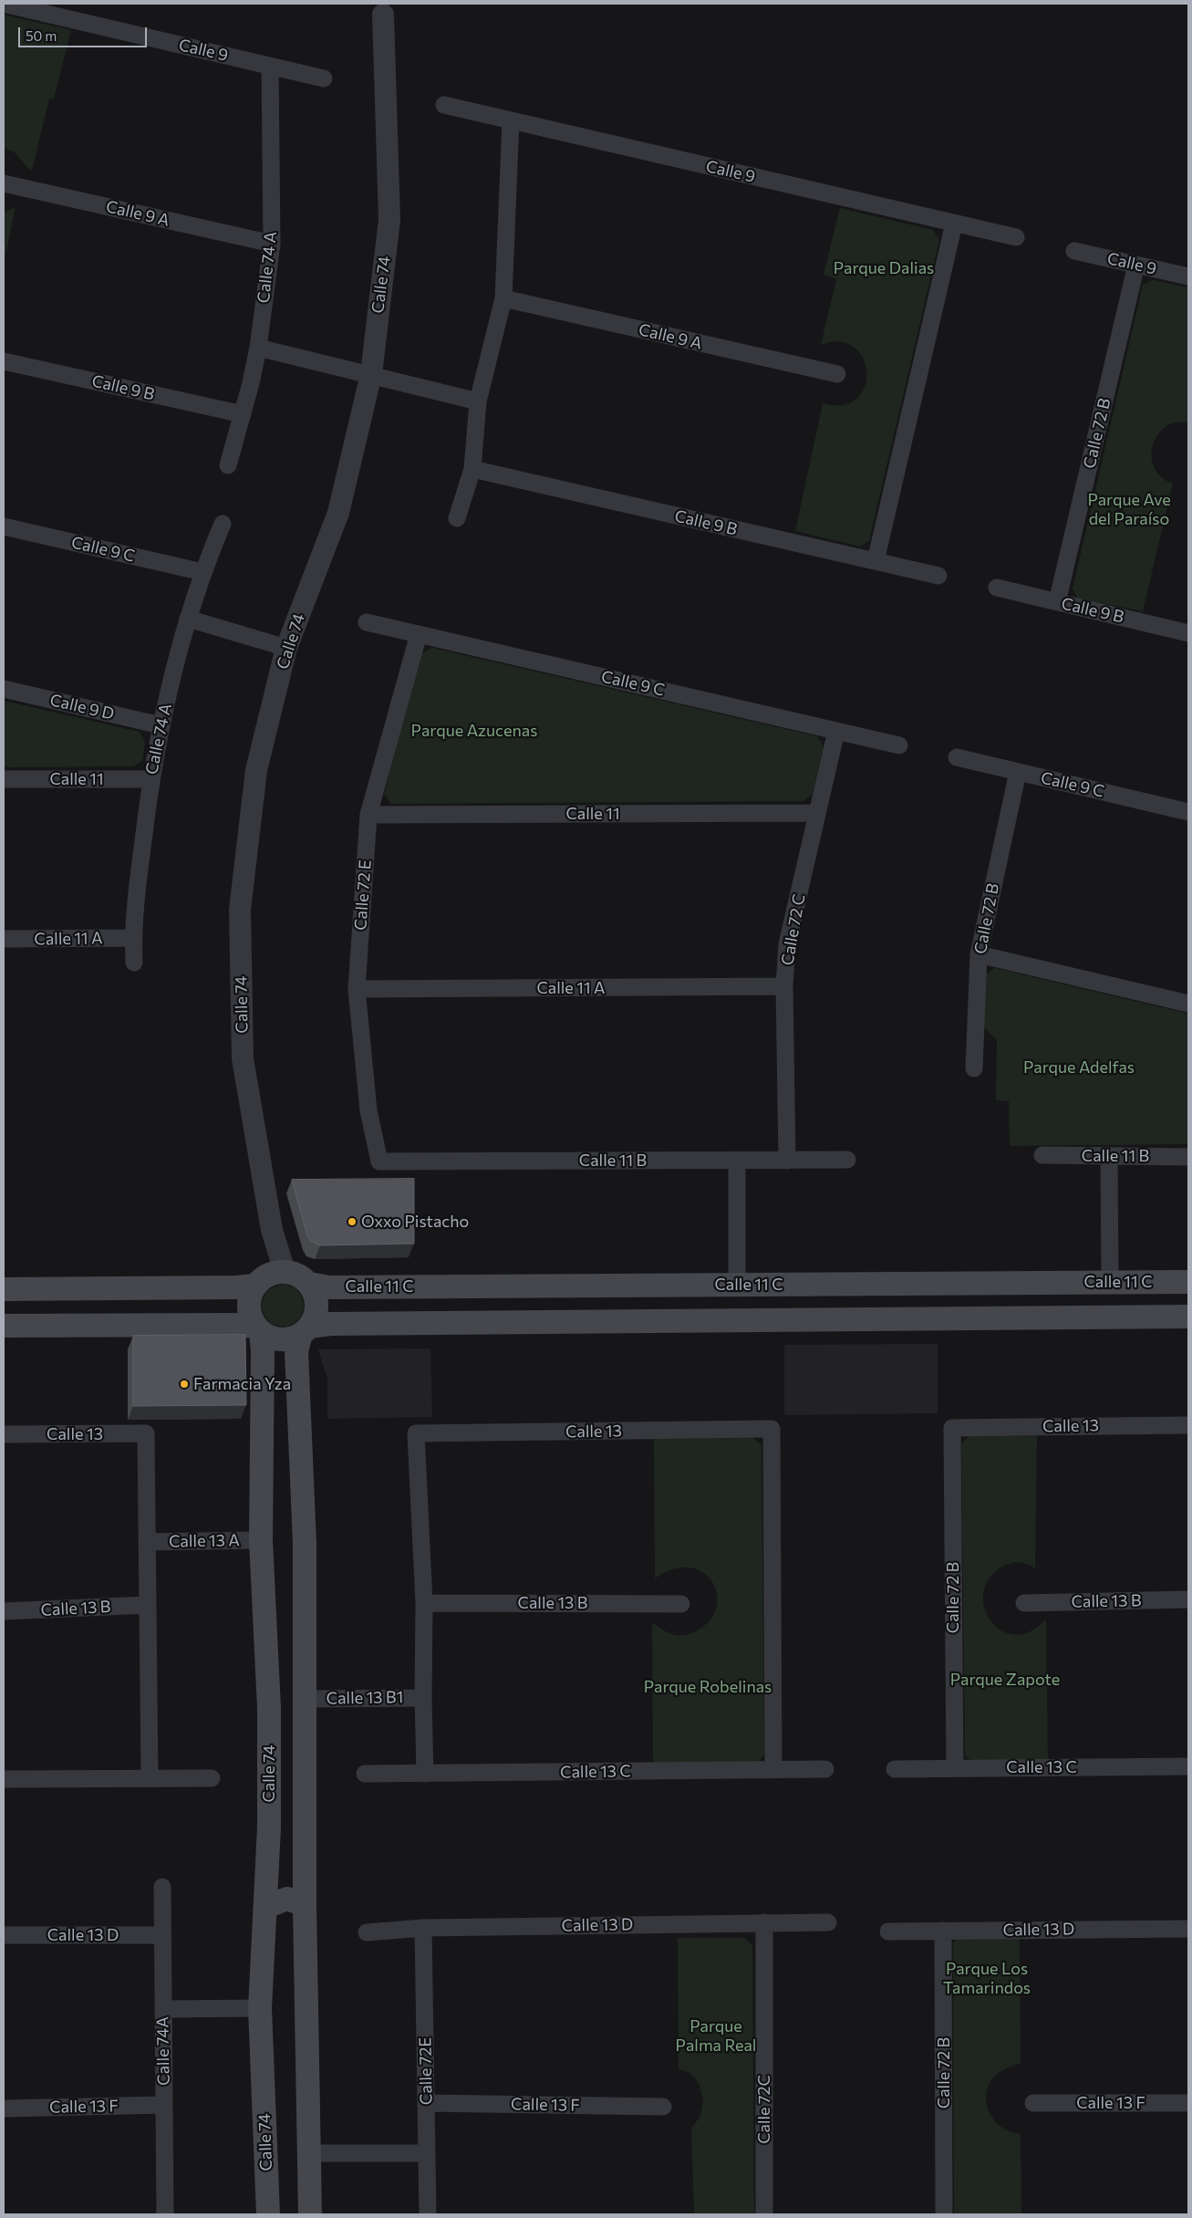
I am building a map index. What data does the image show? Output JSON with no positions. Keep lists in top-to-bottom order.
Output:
{
  "streets": {
    "main road": ["Calle 74", "Calle 11 C"],
    "street": [
      "Calle 9",
      "Calle 9 A",
      "Calle 74 A",
      "Calle 9 B",
      "Calle 72 B",
      "Calle 9 C",
      "Calle 9 D",
      "Calle 11",
      "Calle 72 E",
      "Calle 72 C",
      "Calle 11 A",
      "Calle 11 B",
      "Calle 13",
      "Calle 13 A",
      "Calle 13 B",
      "Calle 13 B1",
      "Calle 13 C",
      "Calle 13 D",
      "Calle 74A",
      "Calle 72E",
      "Calle 13 F",
      "Calle 72C"
    ]
  },
  "crossings": [
    ["Calle 9", "Calle 74 A"],
    ["Calle 9", "Calle 72 B"],
    ["Calle 9 A", "Calle 74 A"],
    ["Calle 74 A", "Calle 9 B"],
    ["Calle 74 A", "Calle 9 C"],
    ["Calle 74 A", "Calle 9 D"],
    ["Calle 74 A", "Calle 11"],
    ["Calle 74 A", "Calle 11 A"],
    ["Calle 74", "Calle 11 C"],
    ["Calle 74", "Calle 13 A"],
    ["Calle 9 B", "Calle 72 B"],
    ["Calle 72 B", "Calle 9 C"],
    ["Calle 72 B", "Calle 13"],
    ["Calle 72 B", "Calle 13 C"],
    ["Calle 72 B", "Calle 13 D"],
    ["Calle 9 C", "Calle 72 E"],
    ["Calle 9 C", "Calle 72 C"],
    ["Calle 11", "Calle 72 E"],
    ["Calle 11", "Calle 72 C"],
    ["Calle 72 E", "Calle 11 A"],
    ["Calle 72 E", "Calle 11 B"],
    ["Calle 72 C", "Calle 11 A"],
    ["Calle 72 C", "Calle 11 B"],
    ["Calle 13", "Calle 13 A"],
    ["Calle 13", "Calle 13 B"],
    ["Calle 13", "Calle 13 C"],
    ["Calle 13 D", "Calle 74A"],
    ["Calle 13 D", "Calle 72E"],
    ["Calle 13 D", "Calle 72C"],
    ["Calle 74A", "Calle 13 F"],
    ["Calle 72E", "Calle 13 F"]
  ],
  "parks": [
    "Parque Dalias",
    "Parque Ave del Paraíso",
    "Parque Azucenas",
    "Parque Adelfas",
    "Parque Zapote",
    "Parque Robelinas",
    "Parque Los Tamarindos",
    "Parque Palma Real"
  ],
  "places": ["Oxxo Pistacho", "Farmacia Yza"],
  "scale_bar": "50 m"
}
